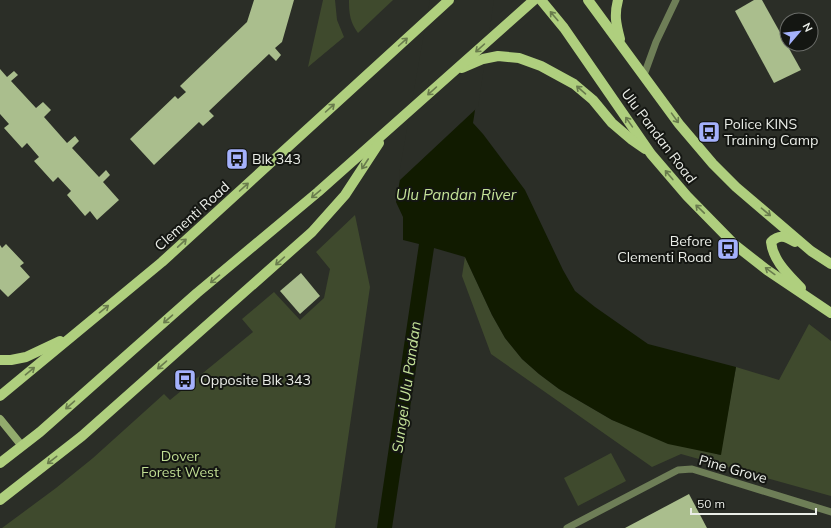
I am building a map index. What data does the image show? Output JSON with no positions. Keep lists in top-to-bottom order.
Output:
{
  "streets": {
    "main road": ["Ulu Pandan Road", "Clementi Road"],
    "lane": ["Pine Grove"]
  },
  "water": ["Ulu Pandan River", "Sungei Ulu Pandan"],
  "parks": ["Dover Forest West"],
  "places": {
    "bus stop": [
      "Police KINS Training Camp",
      "Blk 343",
      "Before Clementi Road",
      "Opposite Blk 343"
    ]
  },
  "scale_bar": "50 m",
  "north": "top right"
}
